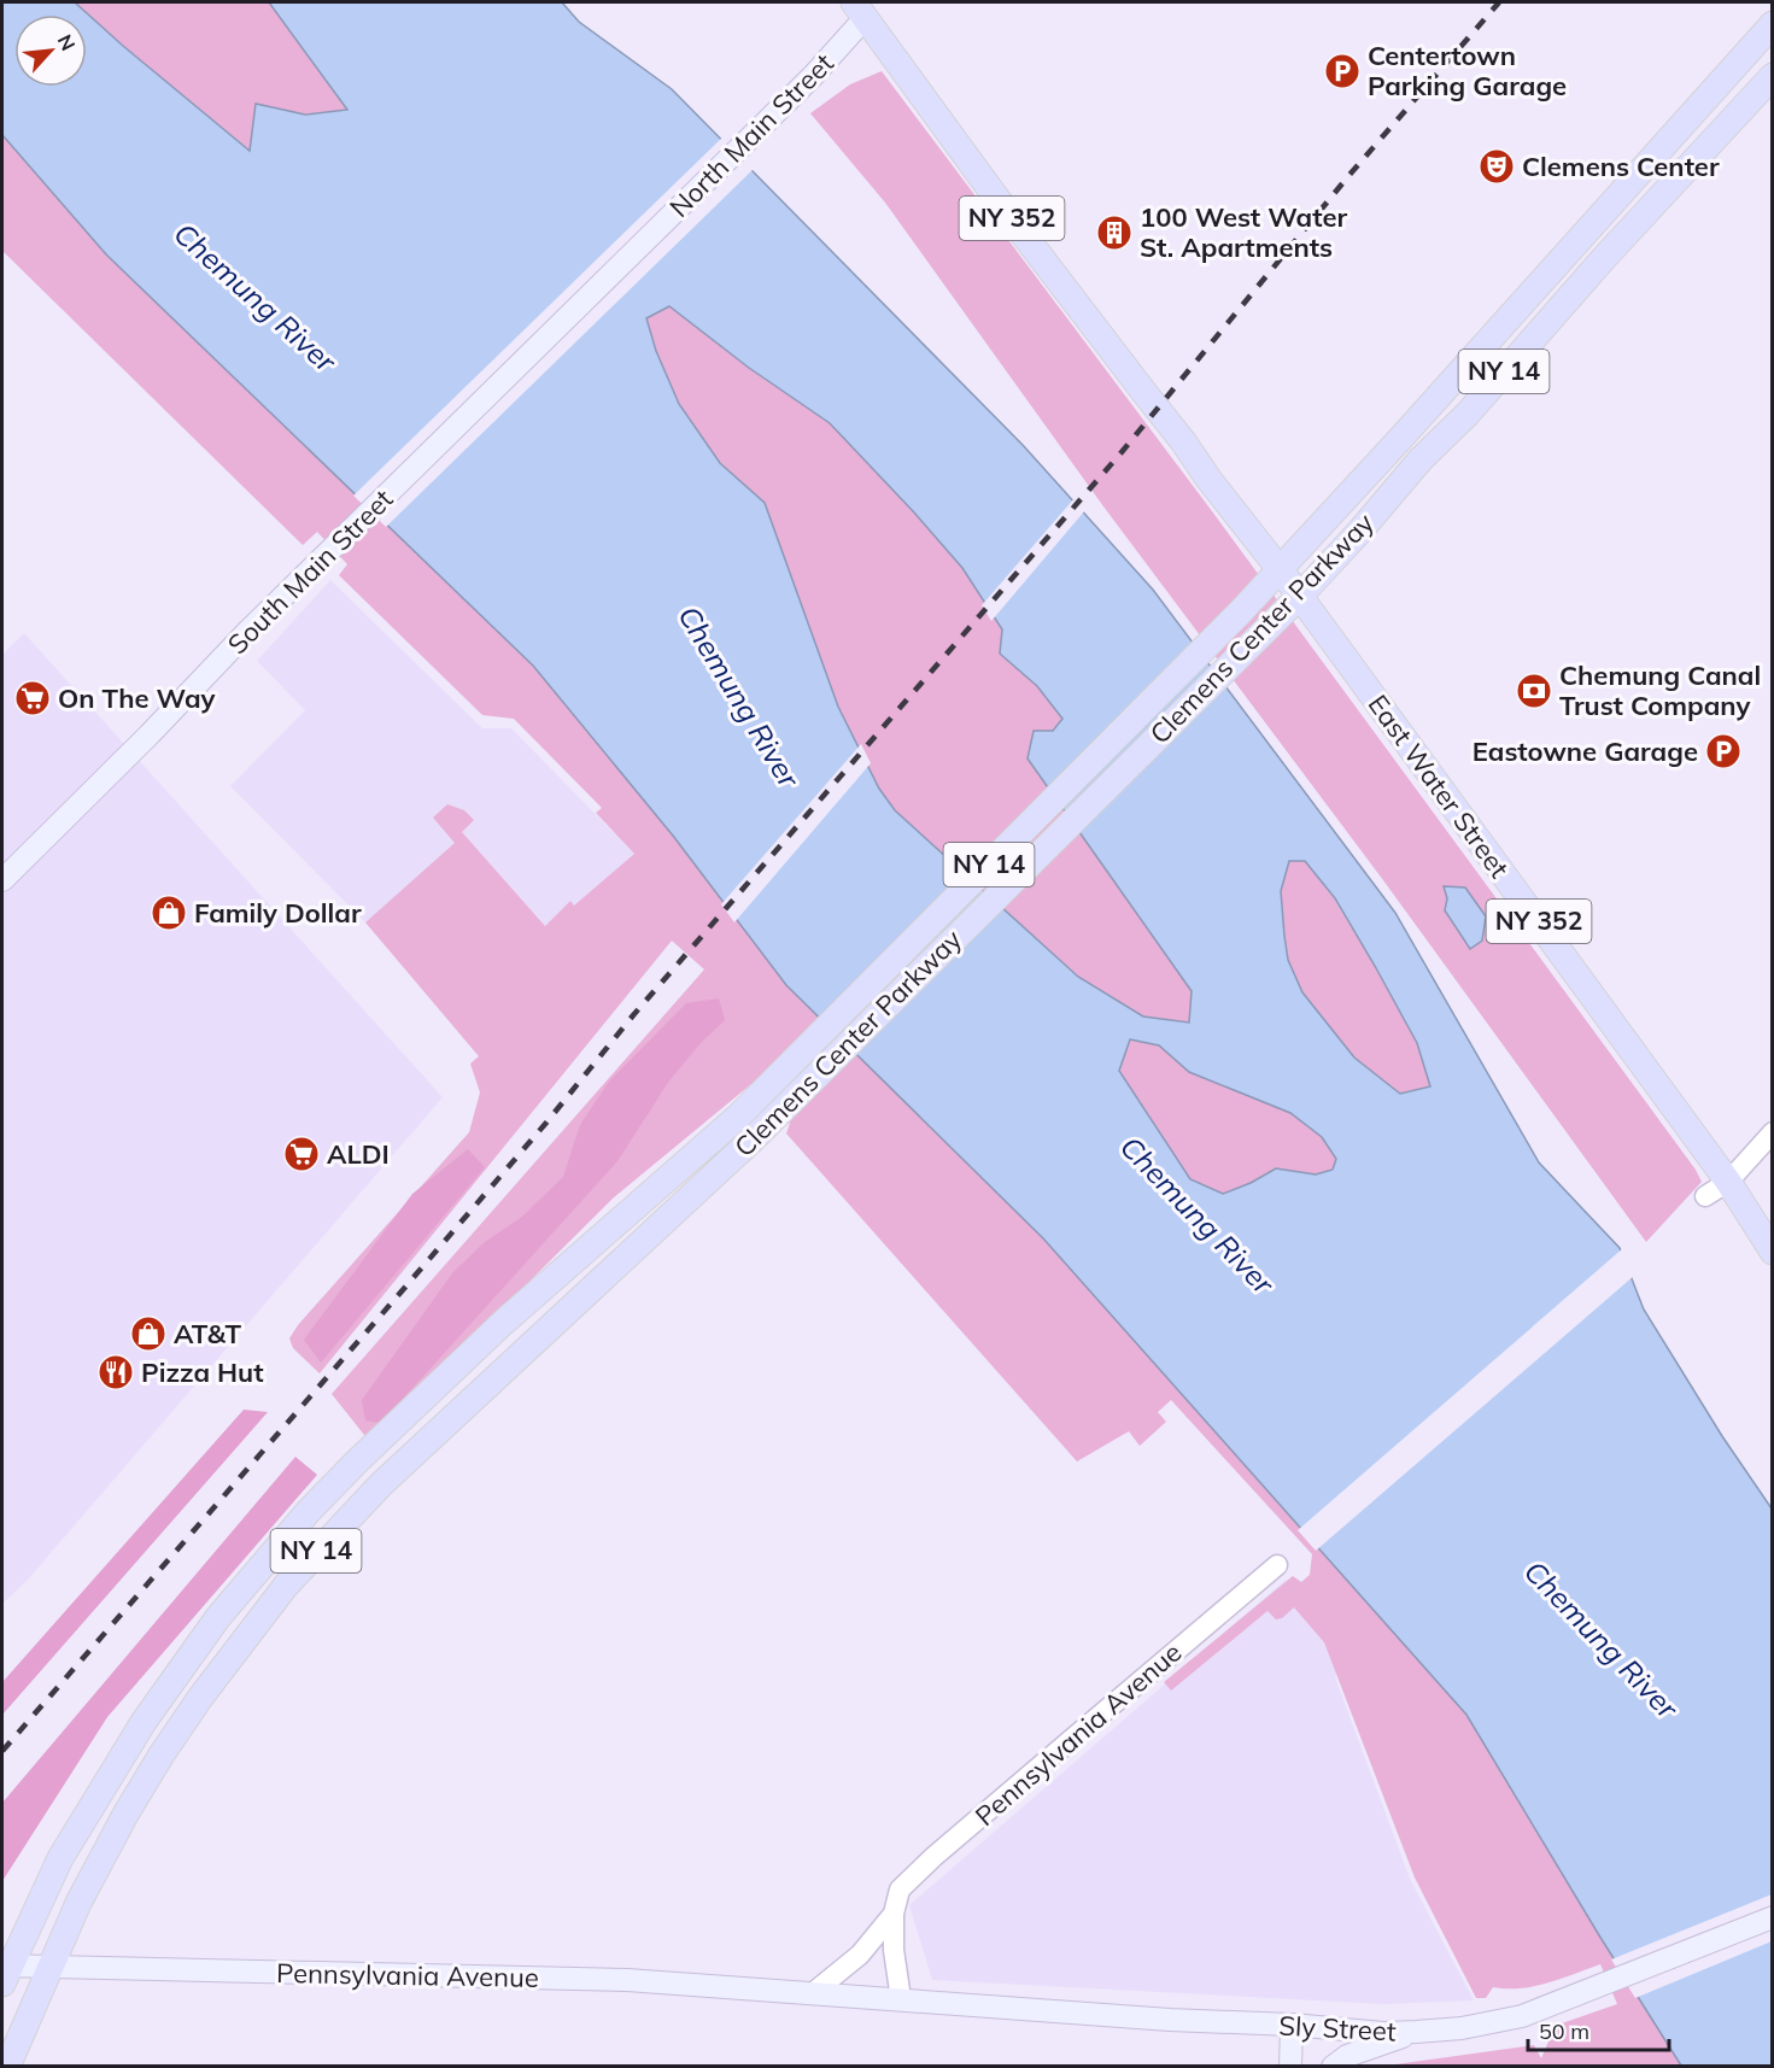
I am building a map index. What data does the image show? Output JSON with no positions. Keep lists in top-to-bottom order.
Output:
{
  "streets": {
    "main road": [
      "North Main Street",
      "NY 352",
      "NY 14",
      "South Main Street",
      "Clemens Center Parkway",
      "East Water Street",
      "Pennsylvania Avenue",
      "Sly Street"
    ]
  },
  "crossings": [
    ["North Main Street", "South Main Street"],
    ["North Main Street", "East Water Street"],
    ["Clemens Center Parkway", "East Water Street"],
    ["Clemens Center Parkway", "Pennsylvania Avenue"],
    ["Pennsylvania Avenue", "Sly Street"]
  ],
  "water": ["Chemung River"],
  "places": {
    "parking": ["Centertown Parking Garage", "Eastowne Garage"],
    "theatre": ["Clemens Center"],
    "building": ["100 West Water St. Apartments"],
    "bank": ["Chemung Canal Trust Company"],
    "supermarket": ["On The Way", "ALDI"],
    "shop": ["Family Dollar", "AT&T"],
    "restaurant": ["Pizza Hut"]
  },
  "scale_bar": "50 m",
  "north": "top right"
}
